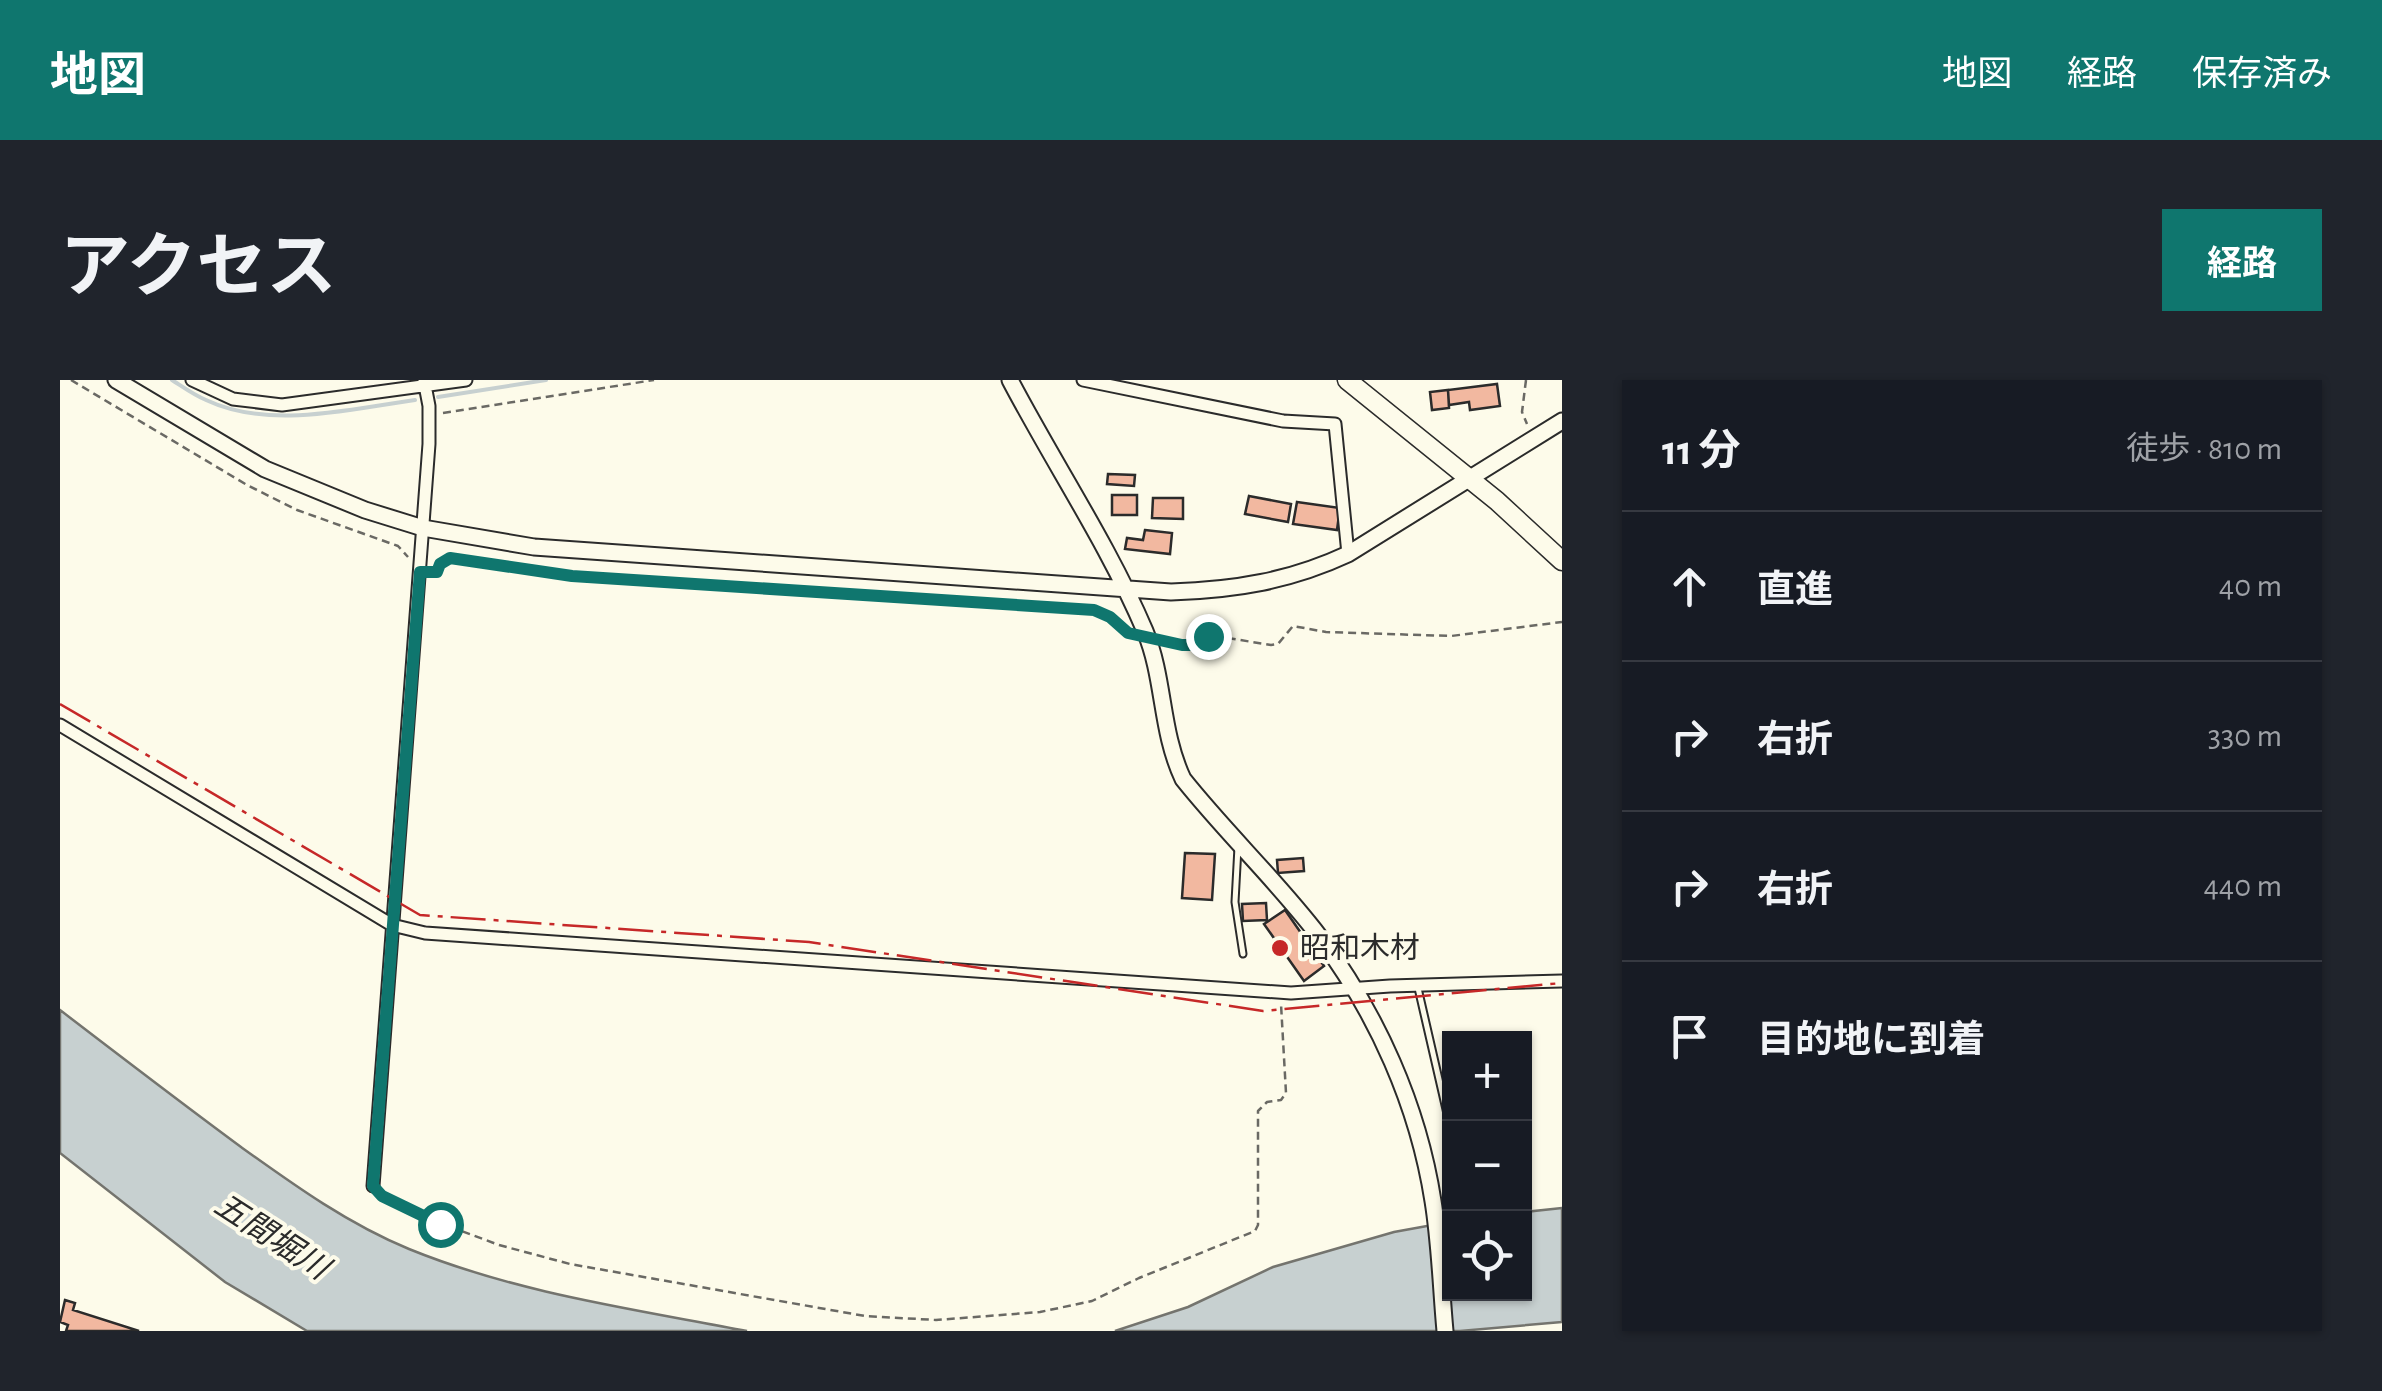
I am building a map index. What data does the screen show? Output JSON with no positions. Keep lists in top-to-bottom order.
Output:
{
  "water": ["五間堀川"],
  "places": ["昭和木材"],
  "page": {
    "header": "地図",
    "nav": ["地図", "経路", "保存済み"],
    "title": "アクセス",
    "buttons": "経路",
    "heading": ["11 分", "徒歩 · 810 m"],
    "list": [
      ["直進", "40 m"],
      ["右折", "330 m"],
      ["右折", "440 m"],
      "目的地に到着"
    ],
    "map_buttons": ["+", "−"]
  }
}
